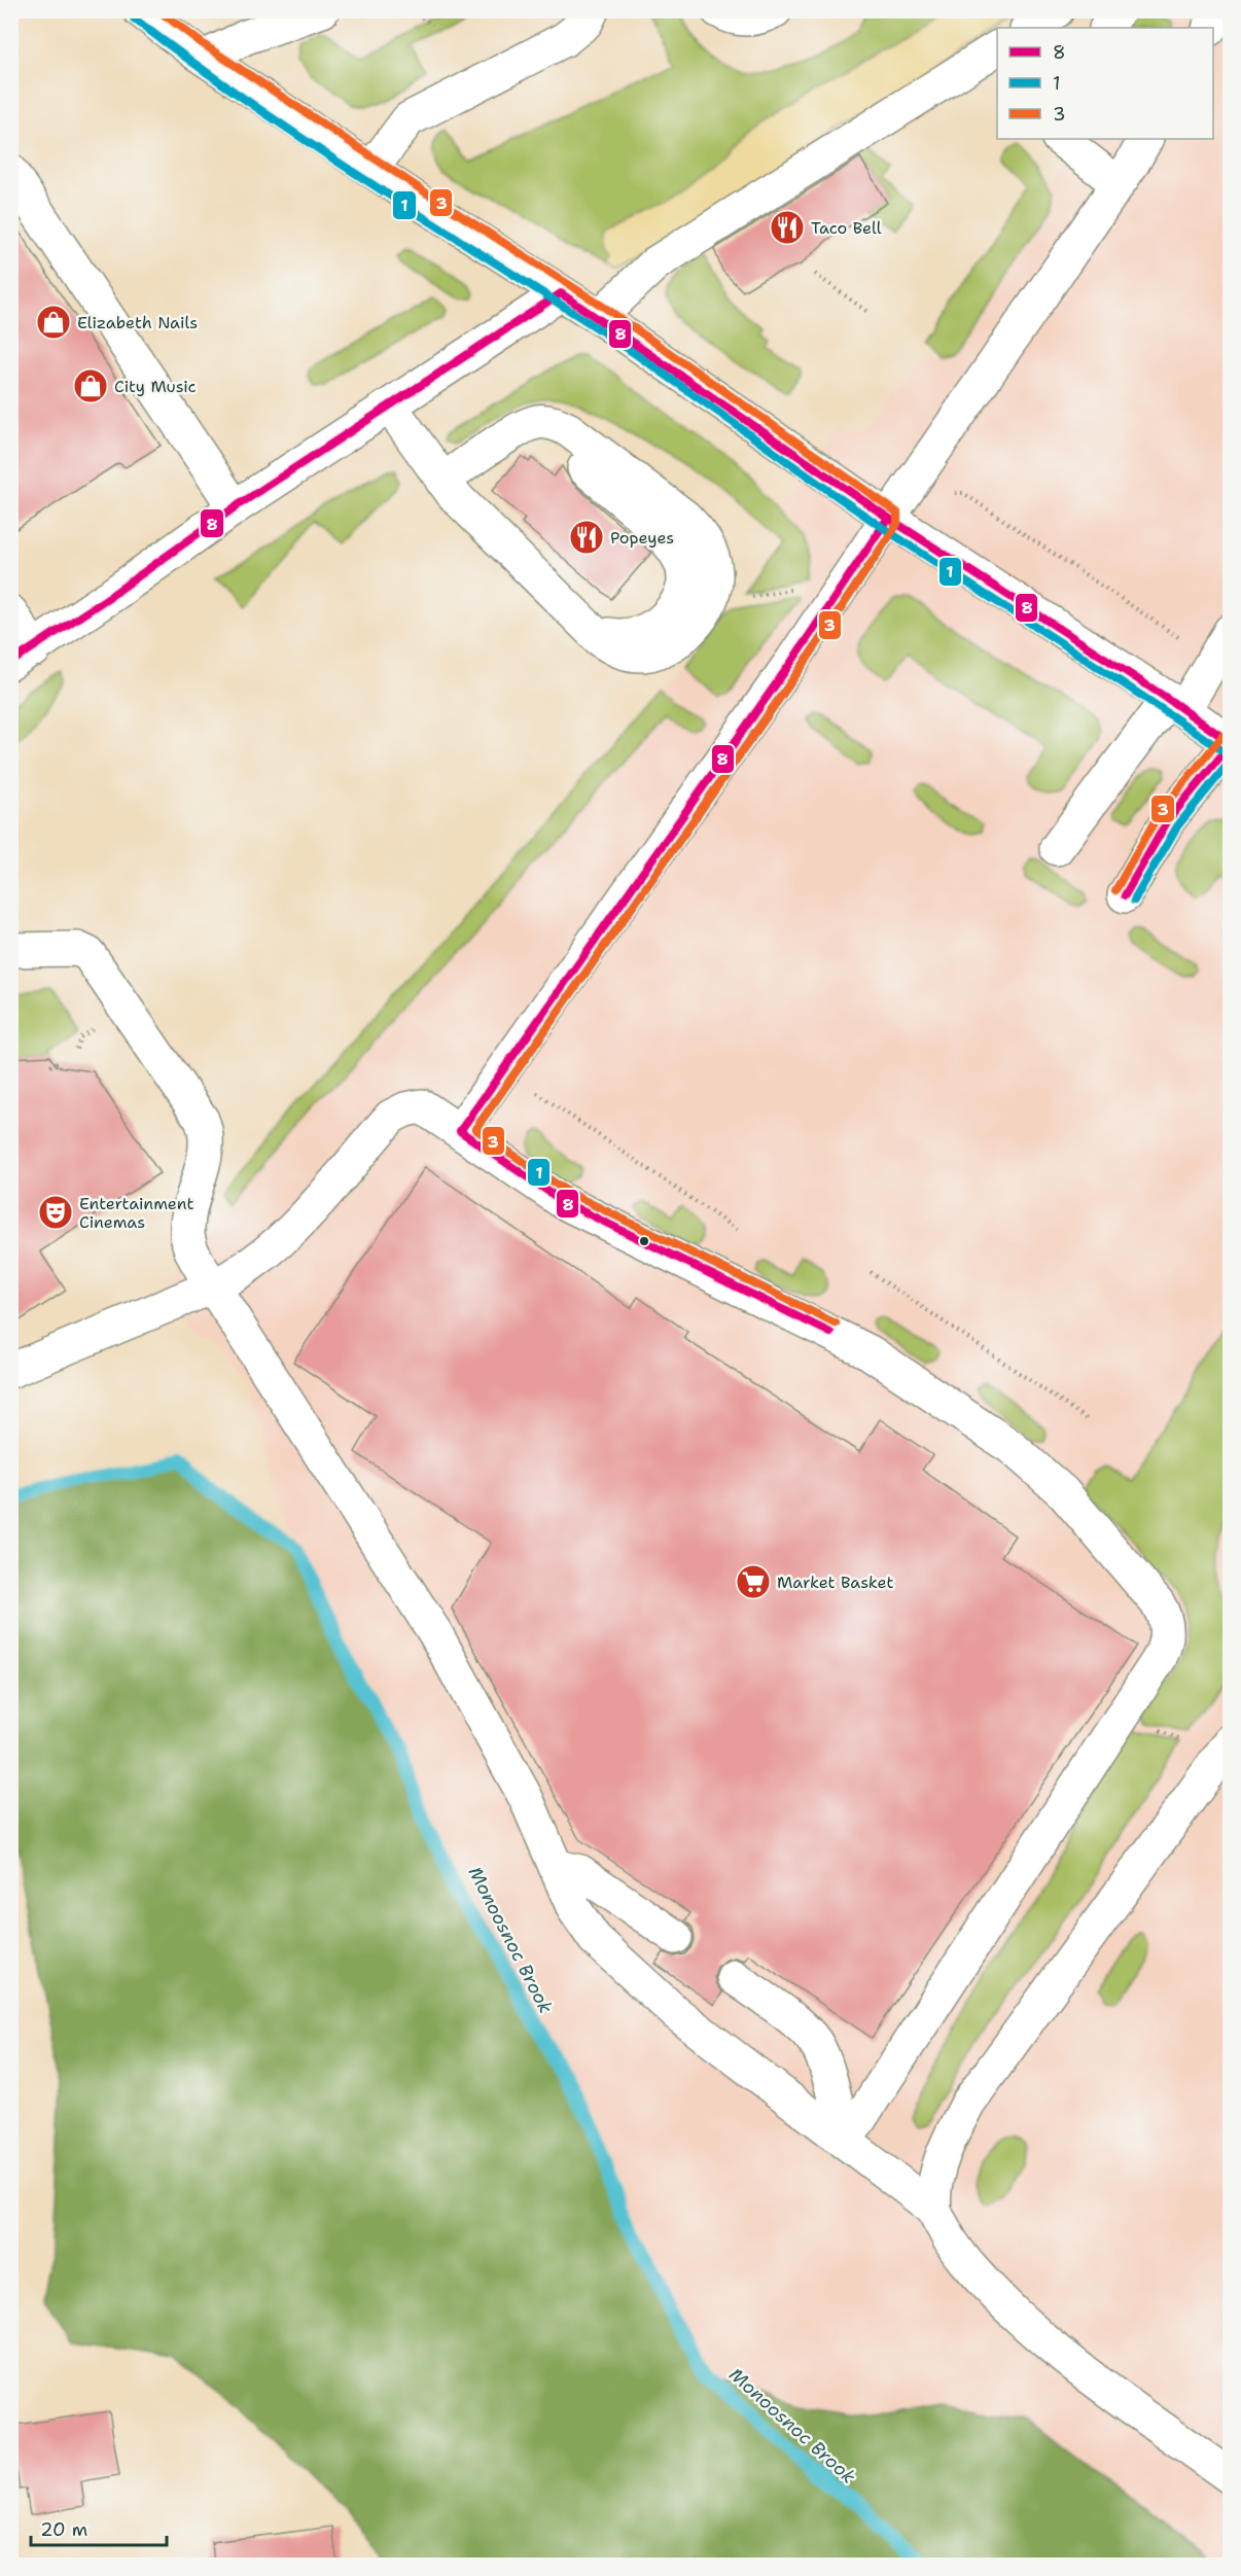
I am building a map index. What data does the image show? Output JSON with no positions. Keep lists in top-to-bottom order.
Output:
{
  "water": ["Monoosnoc Brook"],
  "places": {
    "restaurant": ["Taco Bell", "Popeyes"],
    "shop": ["Elizabeth Nails", "City Music"],
    "theatre": ["Entertainment Cinemas"],
    "supermarket": ["Market Basket"]
  },
  "lines": ["transit line 3", "transit line 1", "transit line 8"],
  "legend": ["8", "1", "3"],
  "scale_bar": "20 m"
}
